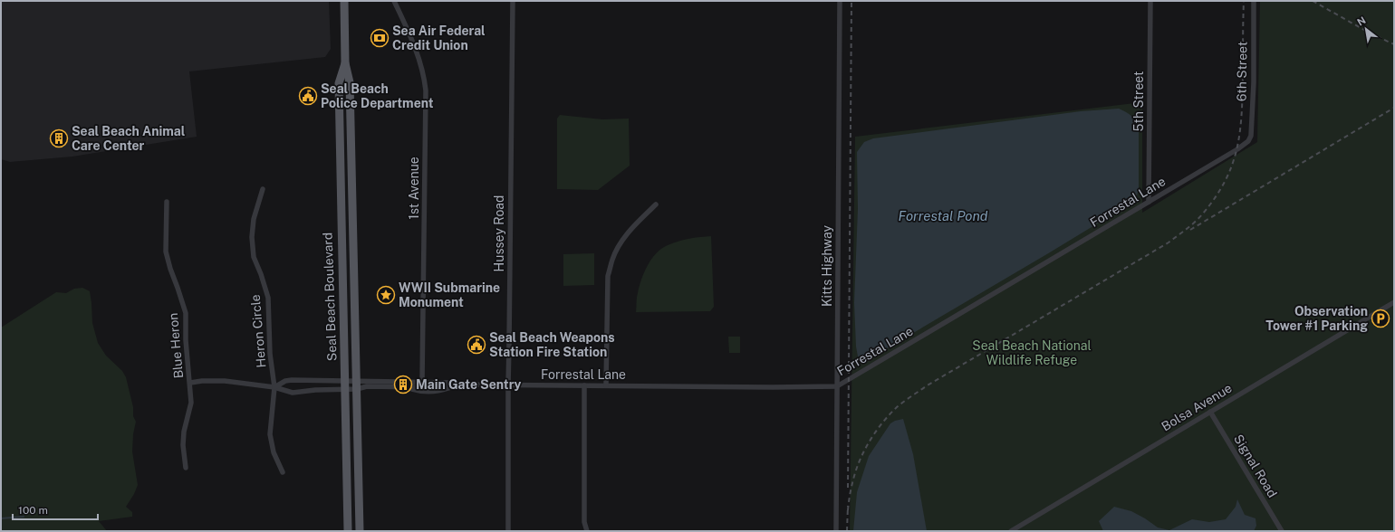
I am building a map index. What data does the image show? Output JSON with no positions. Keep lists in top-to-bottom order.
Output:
{
  "streets": {
    "main road": ["Seal Beach Boulevard"],
    "street": [
      "6th Street",
      "5th Street",
      "1st Avenue",
      "Forrestal Lane",
      "Hussey Road",
      "Kitts Highway",
      "Heron Circle",
      "Blue Heron",
      "Bolsa Avenue",
      "Signal Road"
    ]
  },
  "crossings": [
    ["6th Street", "Forrestal Lane"],
    ["5th Street", "Forrestal Lane"],
    ["1st Avenue", "Forrestal Lane"],
    ["Forrestal Lane", "Hussey Road"],
    ["Forrestal Lane", "Kitts Highway"],
    ["Forrestal Lane", "Seal Beach Boulevard"],
    ["Bolsa Avenue", "Signal Road"]
  ],
  "water": ["Forrestal Pond"],
  "parks": ["Seal Beach National Wildlife Refuge"],
  "places": {
    "bank": ["Sea Air Federal Credit Union"],
    "public building": ["Seal Beach Police Department", "Seal Beach Weapons Station Fire Station"],
    "building": ["Seal Beach Animal Care Center", "Main Gate Sentry"],
    "place": ["WWII Submarine Monument"],
    "parking": ["Observation Tower #1 Parking"]
  },
  "scale_bar": "100 m",
  "north": "top left"
}
